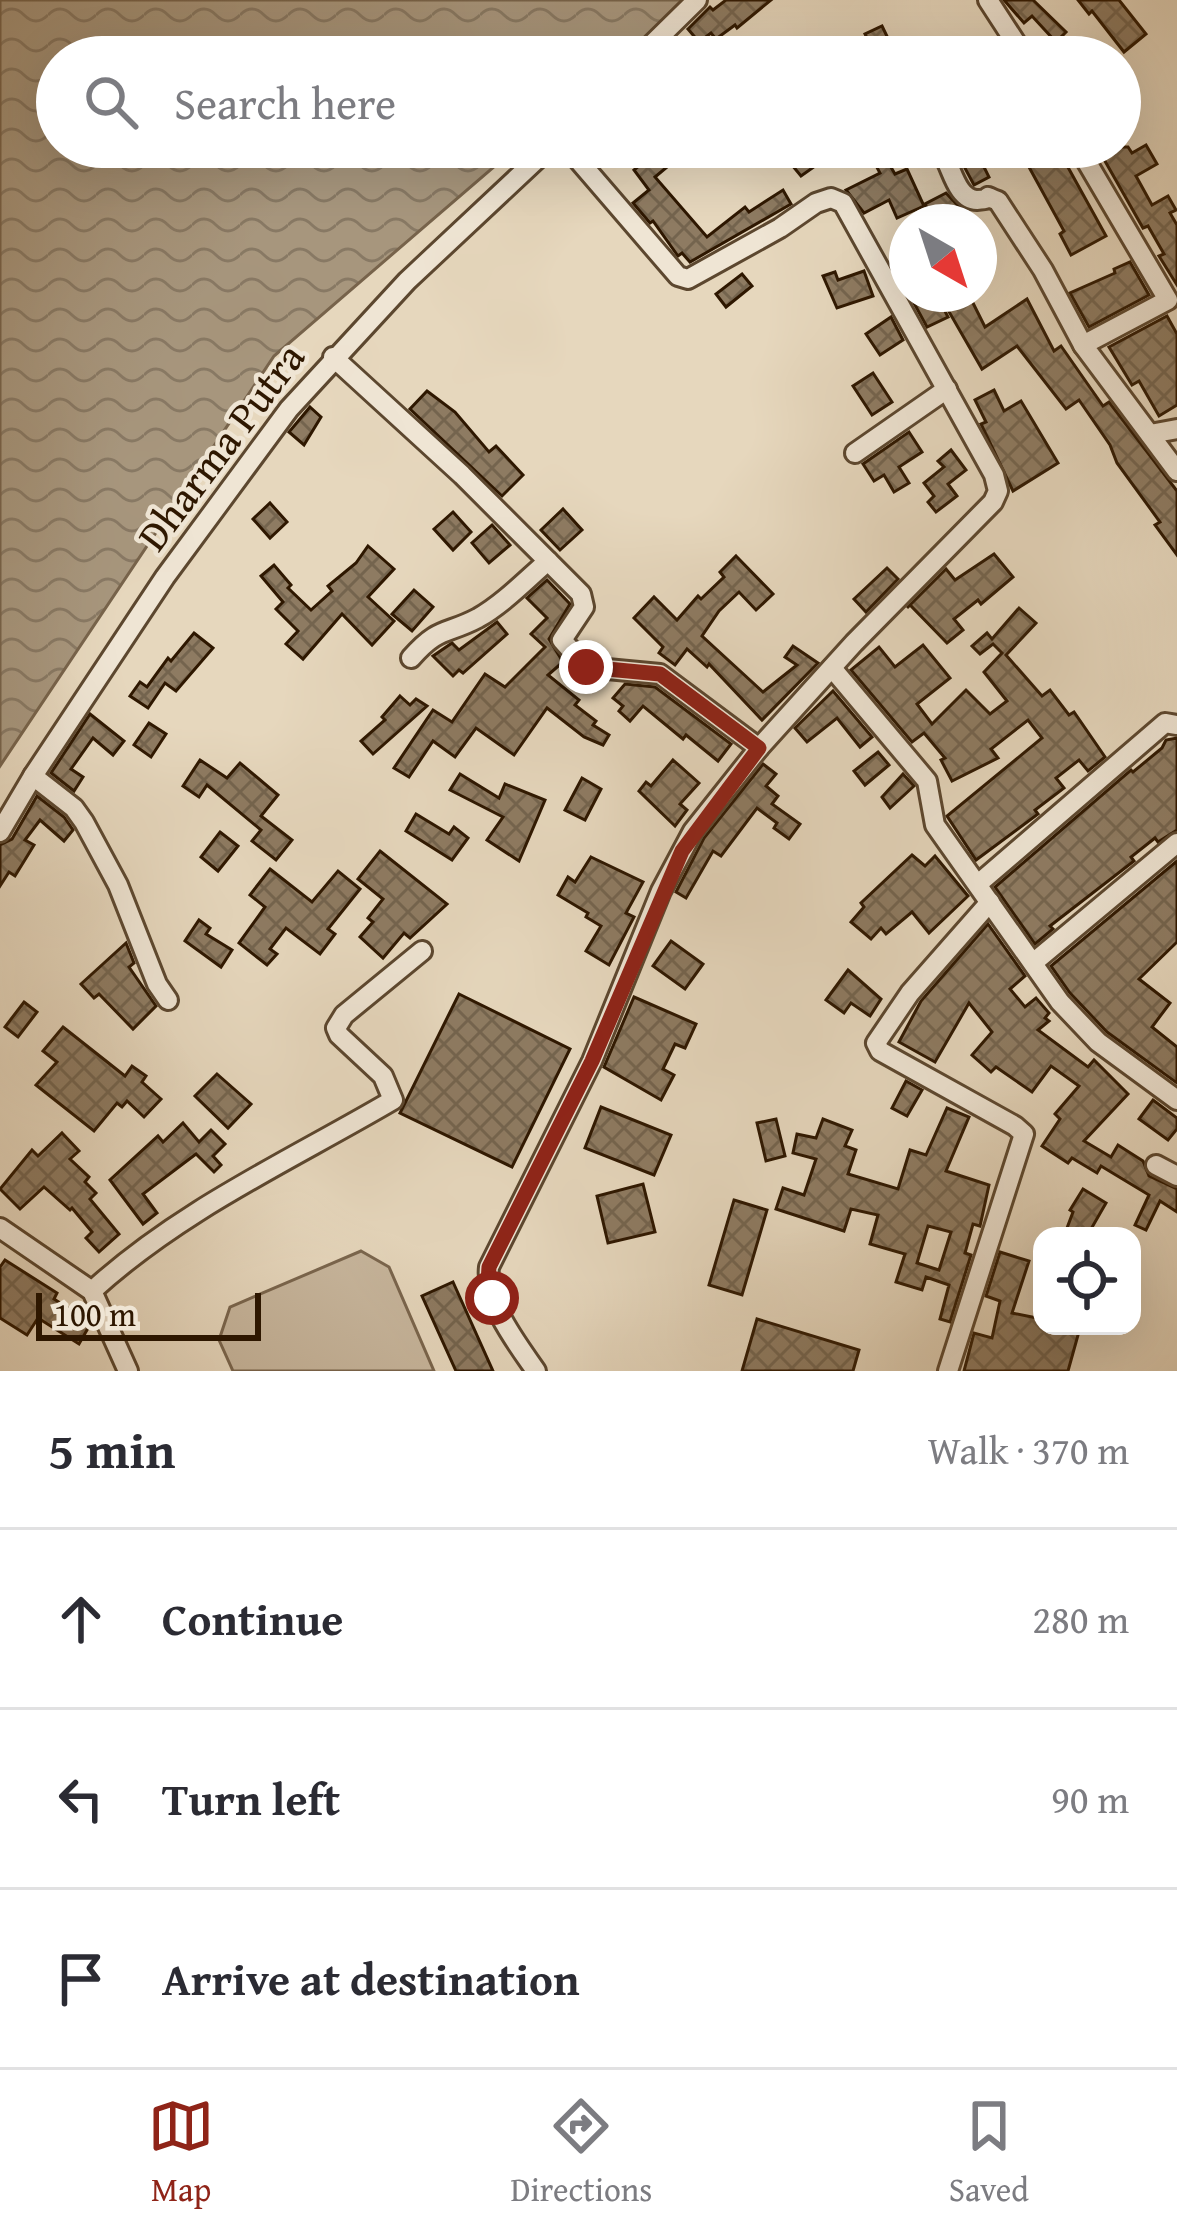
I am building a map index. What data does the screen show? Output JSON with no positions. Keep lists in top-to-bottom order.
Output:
{
  "streets": {
    "street": ["Dharma Putra"]
  },
  "scale_bar": "100 m",
  "north": "bottom right",
  "page": {
    "search": "Search here",
    "scale": "100 m",
    "heading": ["5 min", "Walk · 370 m"],
    "list": [
      ["Continue", "280 m"],
      ["Turn left", "90 m"],
      "Arrive at destination"
    ],
    "nav": ["Map", "Directions", "Saved"]
  }
}
